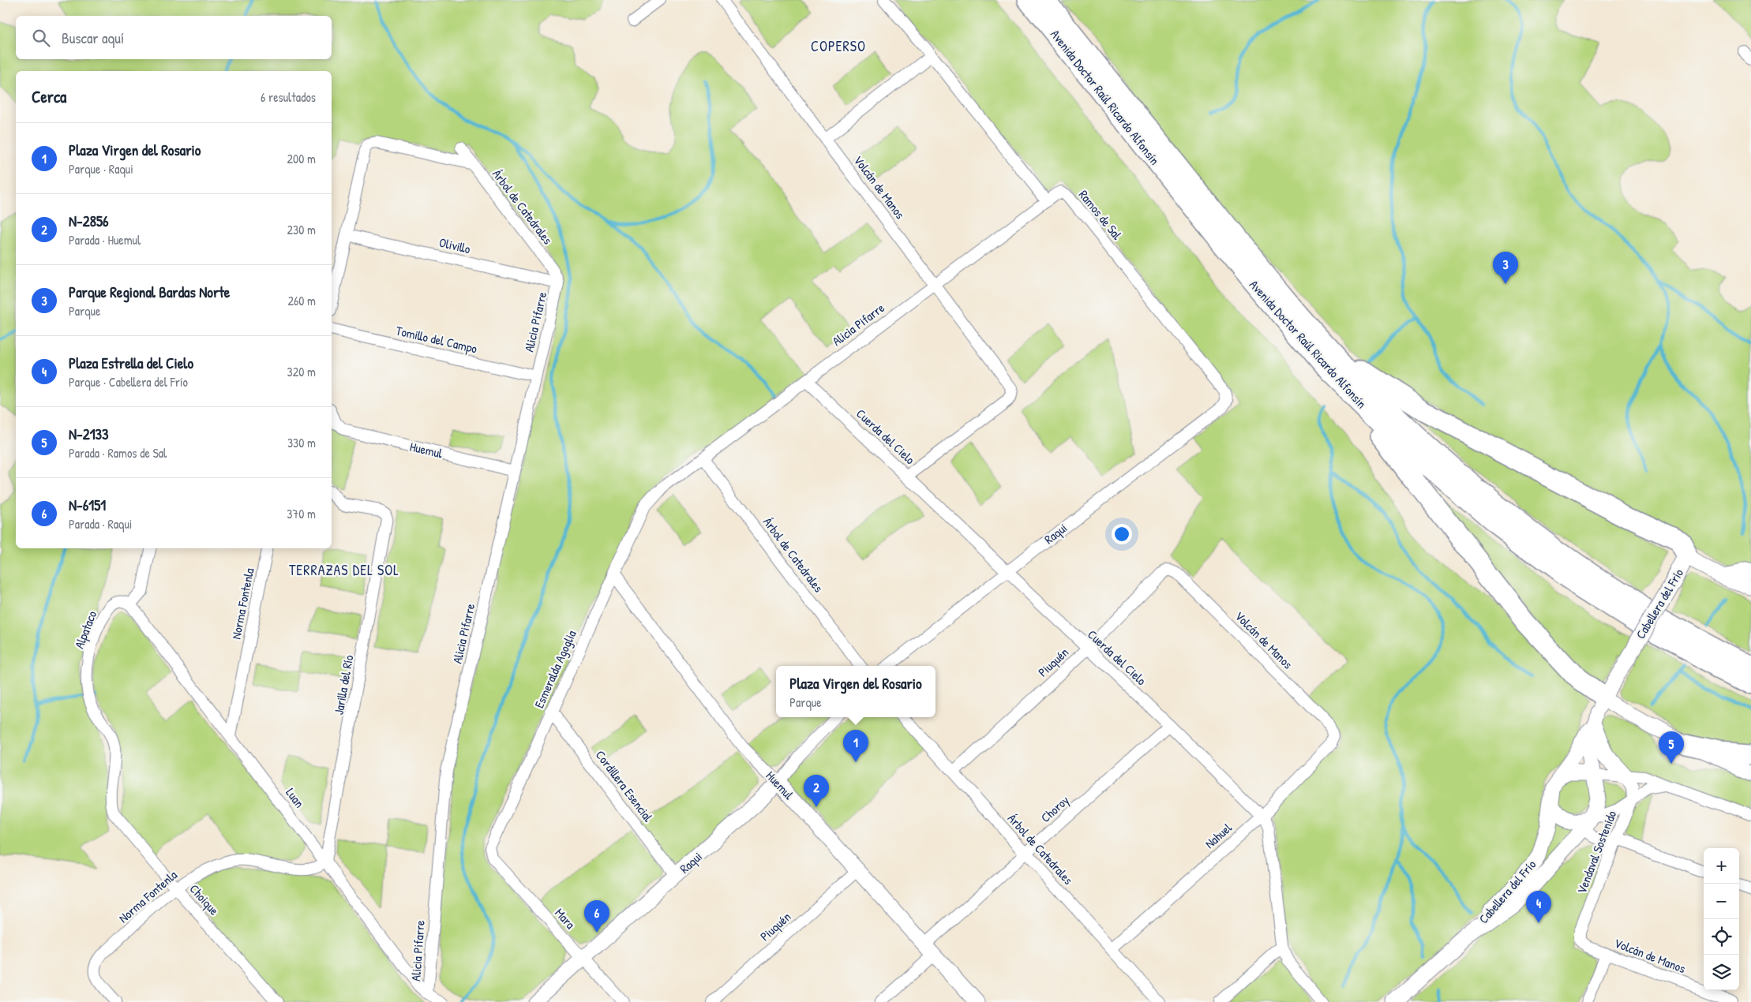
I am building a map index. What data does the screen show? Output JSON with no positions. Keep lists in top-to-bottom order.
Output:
{
  "streets": {
    "highway": ["Avenida Doctor Raúl Ricardo Alfonsín"],
    "street": [
      "Volcán de Manos",
      "Árbol de Catedrales",
      "Ramos de Sal",
      "Olivillo",
      "Alicia Pifarre",
      "Tomillo del Campo",
      "Cuerda del Cielo",
      "Huemul",
      "Raqui",
      "Norma Fontenla",
      "Cabellera del Frío",
      "Alpataco",
      "Piuquén",
      "Esmeralda Agoglia",
      "Jarilla del Río",
      "Cordillera Esencial",
      "Luan",
      "Choroy",
      "Nahuel",
      "Vendaval Sostenido",
      "Choique",
      "Mara"
    ]
  },
  "crossings": [
    ["Volcán de Manos", "Alicia Pifarre"],
    ["Volcán de Manos", "Cuerda del Cielo"],
    ["Volcán de Manos", "Piuquén"],
    ["Volcán de Manos", "Nahuel"],
    ["Volcán de Manos", "Vendaval Sostenido"],
    ["Árbol de Catedrales", "Olivillo"],
    ["Árbol de Catedrales", "Alicia Pifarre"],
    ["Árbol de Catedrales", "Piuquén"],
    ["Árbol de Catedrales", "Choroy"],
    ["Árbol de Catedrales", "Nahuel"],
    ["Ramos de Sal", "Alicia Pifarre"],
    ["Ramos de Sal", "Raqui"],
    ["Olivillo", "Alicia Pifarre"],
    ["Alicia Pifarre", "Tomillo del Campo"],
    ["Alicia Pifarre", "Cuerda del Cielo"],
    ["Alicia Pifarre", "Huemul"],
    ["Alicia Pifarre", "Esmeralda Agoglia"],
    ["Alicia Pifarre", "Luan"],
    ["Cuerda del Cielo", "Raqui"],
    ["Cuerda del Cielo", "Piuquén"],
    ["Cuerda del Cielo", "Choroy"],
    ["Cuerda del Cielo", "Nahuel"],
    ["Huemul", "Raqui"],
    ["Huemul", "Piuquén"],
    ["Huemul", "Esmeralda Agoglia"],
    ["Huemul", "Choroy"],
    ["Raqui", "Cordillera Esencial"],
    ["Raqui", "Mara"],
    ["Norma Fontenla", "Jarilla del Río"],
    ["Norma Fontenla", "Luan"],
    ["Norma Fontenla", "Choique"],
    ["Alpataco", "Luan"],
    ["Alpataco", "Choique"],
    ["Esmeralda Agoglia", "Cordillera Esencial"],
    ["Esmeralda Agoglia", "Mara"],
    ["Jarilla del Río", "Luan"]
  ],
  "districts": ["COPERSO", "TERRAZAS DEL SOL"],
  "page": {
    "search": "Buscar aquí",
    "heading": ["Cerca", "6 resultados"],
    "list": [
      {
        "mark": "1",
        "name": "Plaza Virgen del Rosario",
        "note": "Parque · Raqui",
        "value": "200 m"
      },
      {
        "mark": "2",
        "name": "N-2856",
        "note": "Parada · Huemul",
        "value": "230 m"
      },
      {
        "mark": "3",
        "name": "Parque Regional Bardas Norte",
        "note": "Parque",
        "value": "260 m"
      },
      {
        "mark": "4",
        "name": "Plaza Estrella del Cielo",
        "note": "Parque · Cabellera del Frío",
        "value": "320 m"
      },
      {
        "mark": "5",
        "name": "N-2133",
        "note": "Parada · Ramos de Sal",
        "value": "330 m"
      },
      {
        "mark": "6",
        "name": "N-6151",
        "note": "Parada · Raqui",
        "value": "370 m"
      }
    ],
    "pins": [
      "3",
      "1",
      "5",
      "2",
      "4",
      "6"
    ],
    "popup": ["Plaza Virgen del Rosario", "Parque"],
    "map_buttons": ["+", "−"]
  }
}
